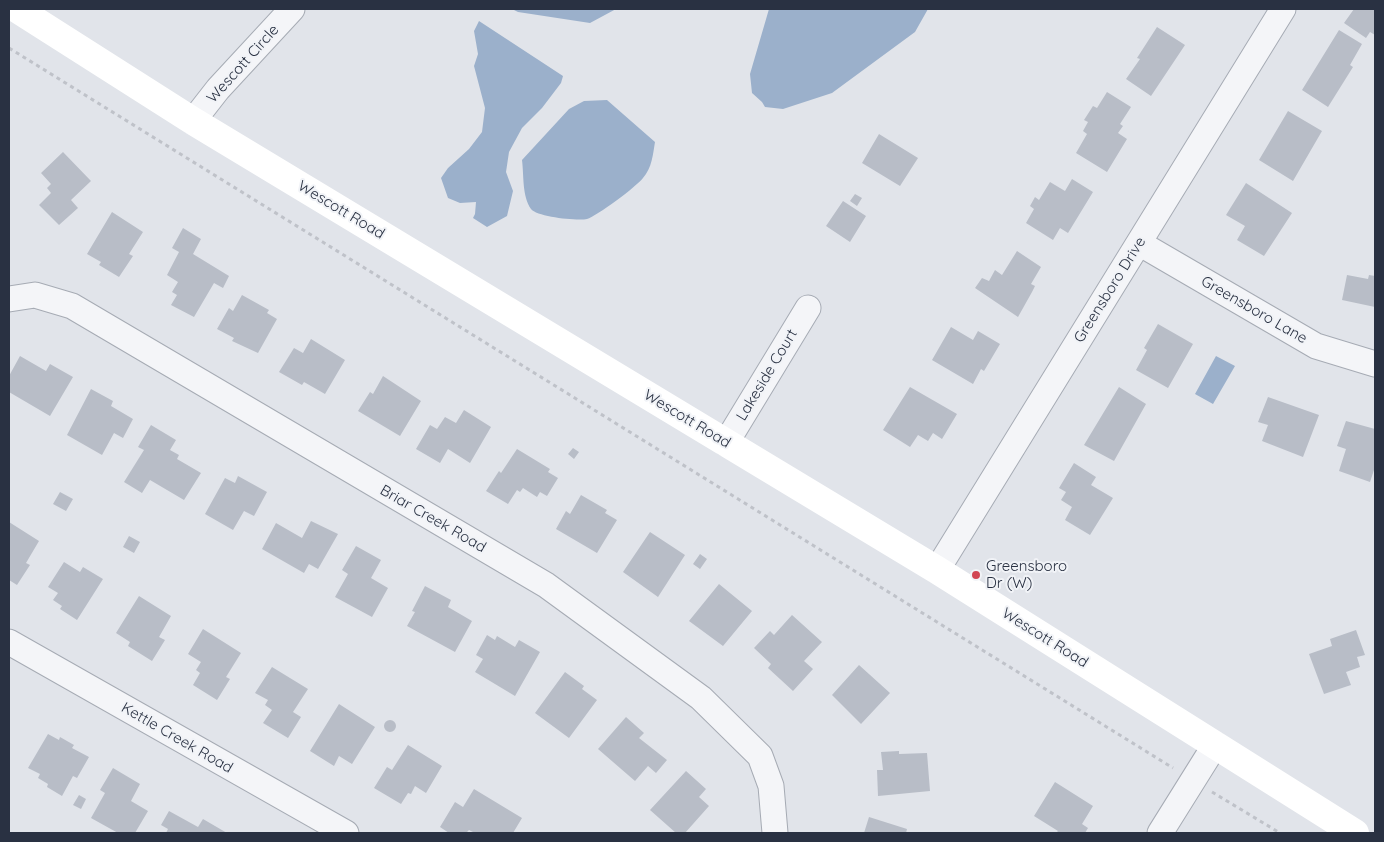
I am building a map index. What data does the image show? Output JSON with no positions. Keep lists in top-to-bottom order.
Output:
{
  "streets": {
    "street": [
      "Wescott Circle",
      "Wescott Road",
      "Greensboro Drive",
      "Greensboro Lane",
      "Lakeside Court",
      "Briar Creek Road",
      "Kettle Creek Road"
    ]
  },
  "crossings": [
    ["Wescott Circle", "Wescott Road"],
    ["Wescott Road", "Greensboro Drive"],
    ["Wescott Road", "Lakeside Court"],
    ["Greensboro Drive", "Greensboro Lane"]
  ],
  "places": ["Greensboro Dr (W)"]
}
